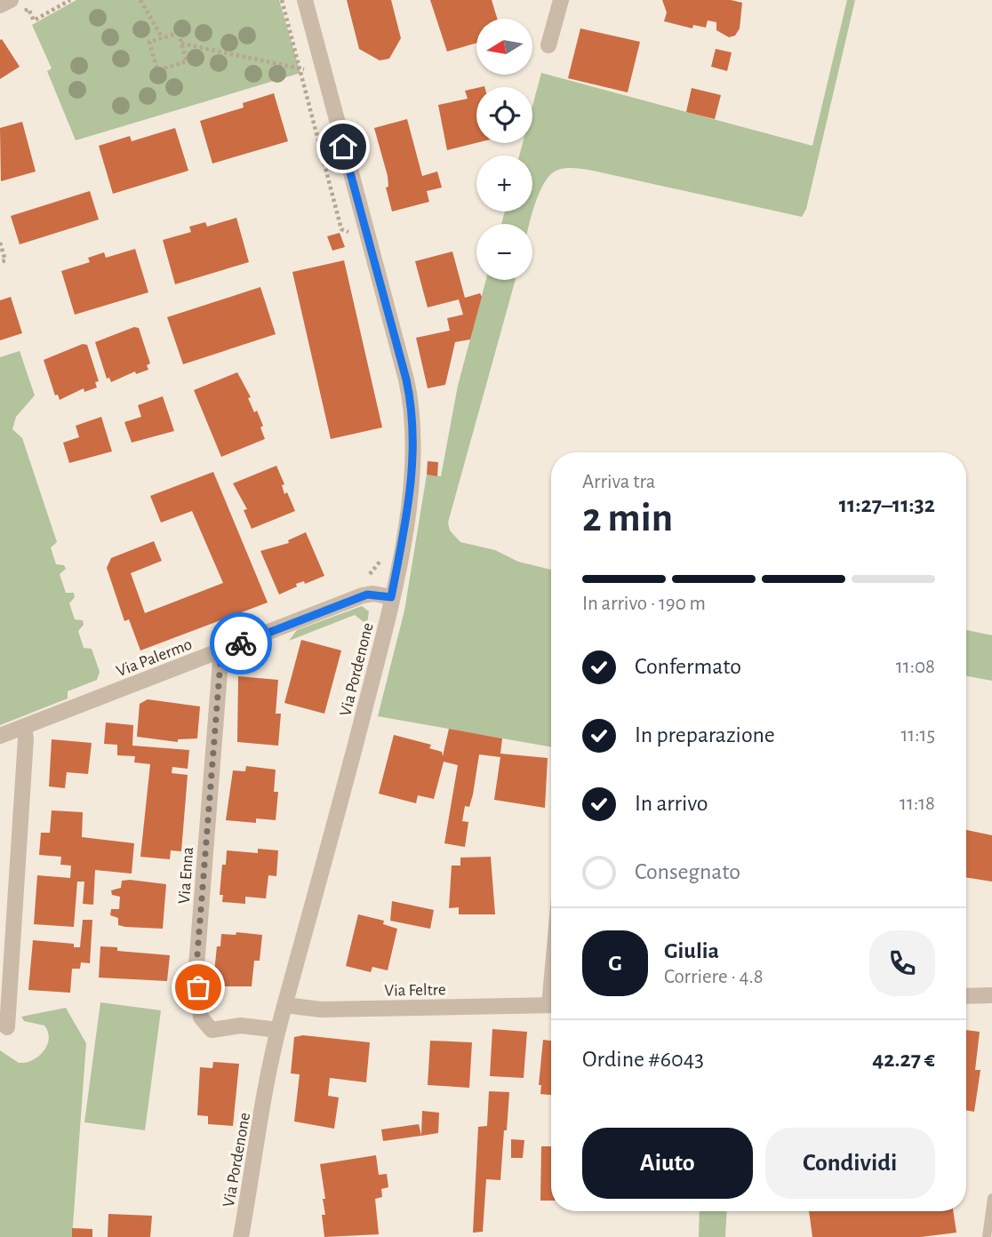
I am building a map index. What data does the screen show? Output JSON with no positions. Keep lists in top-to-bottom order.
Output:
{
  "streets": {
    "street": [
      "Via Palermo",
      "Via Pordenone",
      "Via Enna",
      "Via Feltre"
    ]
  },
  "crossings": [
    ["Via Palermo", "Via Pordenone"],
    ["Via Palermo", "Via Enna"],
    ["Via Pordenone", "Via Enna"],
    ["Via Pordenone", "Via Feltre"]
  ],
  "north": "left",
  "page": {
    "map_buttons": ["+", "−"],
    "heading": ["2 min", "Arriva tra", "11:27–11:32"],
    "panel": [
      "Giulia",
      "Corriere · 4.8",
      "Ordine #6043",
      "42.27 €"
    ],
    "bar": "In arrivo · 190 m",
    "list": [
      ["Confermato", "11:08"],
      ["In preparazione", "11:15"],
      ["In arrivo", "11:18"],
      "Consegnato"
    ],
    "round": "G",
    "buttons": ["Aiuto", "Condividi"]
  }
}
